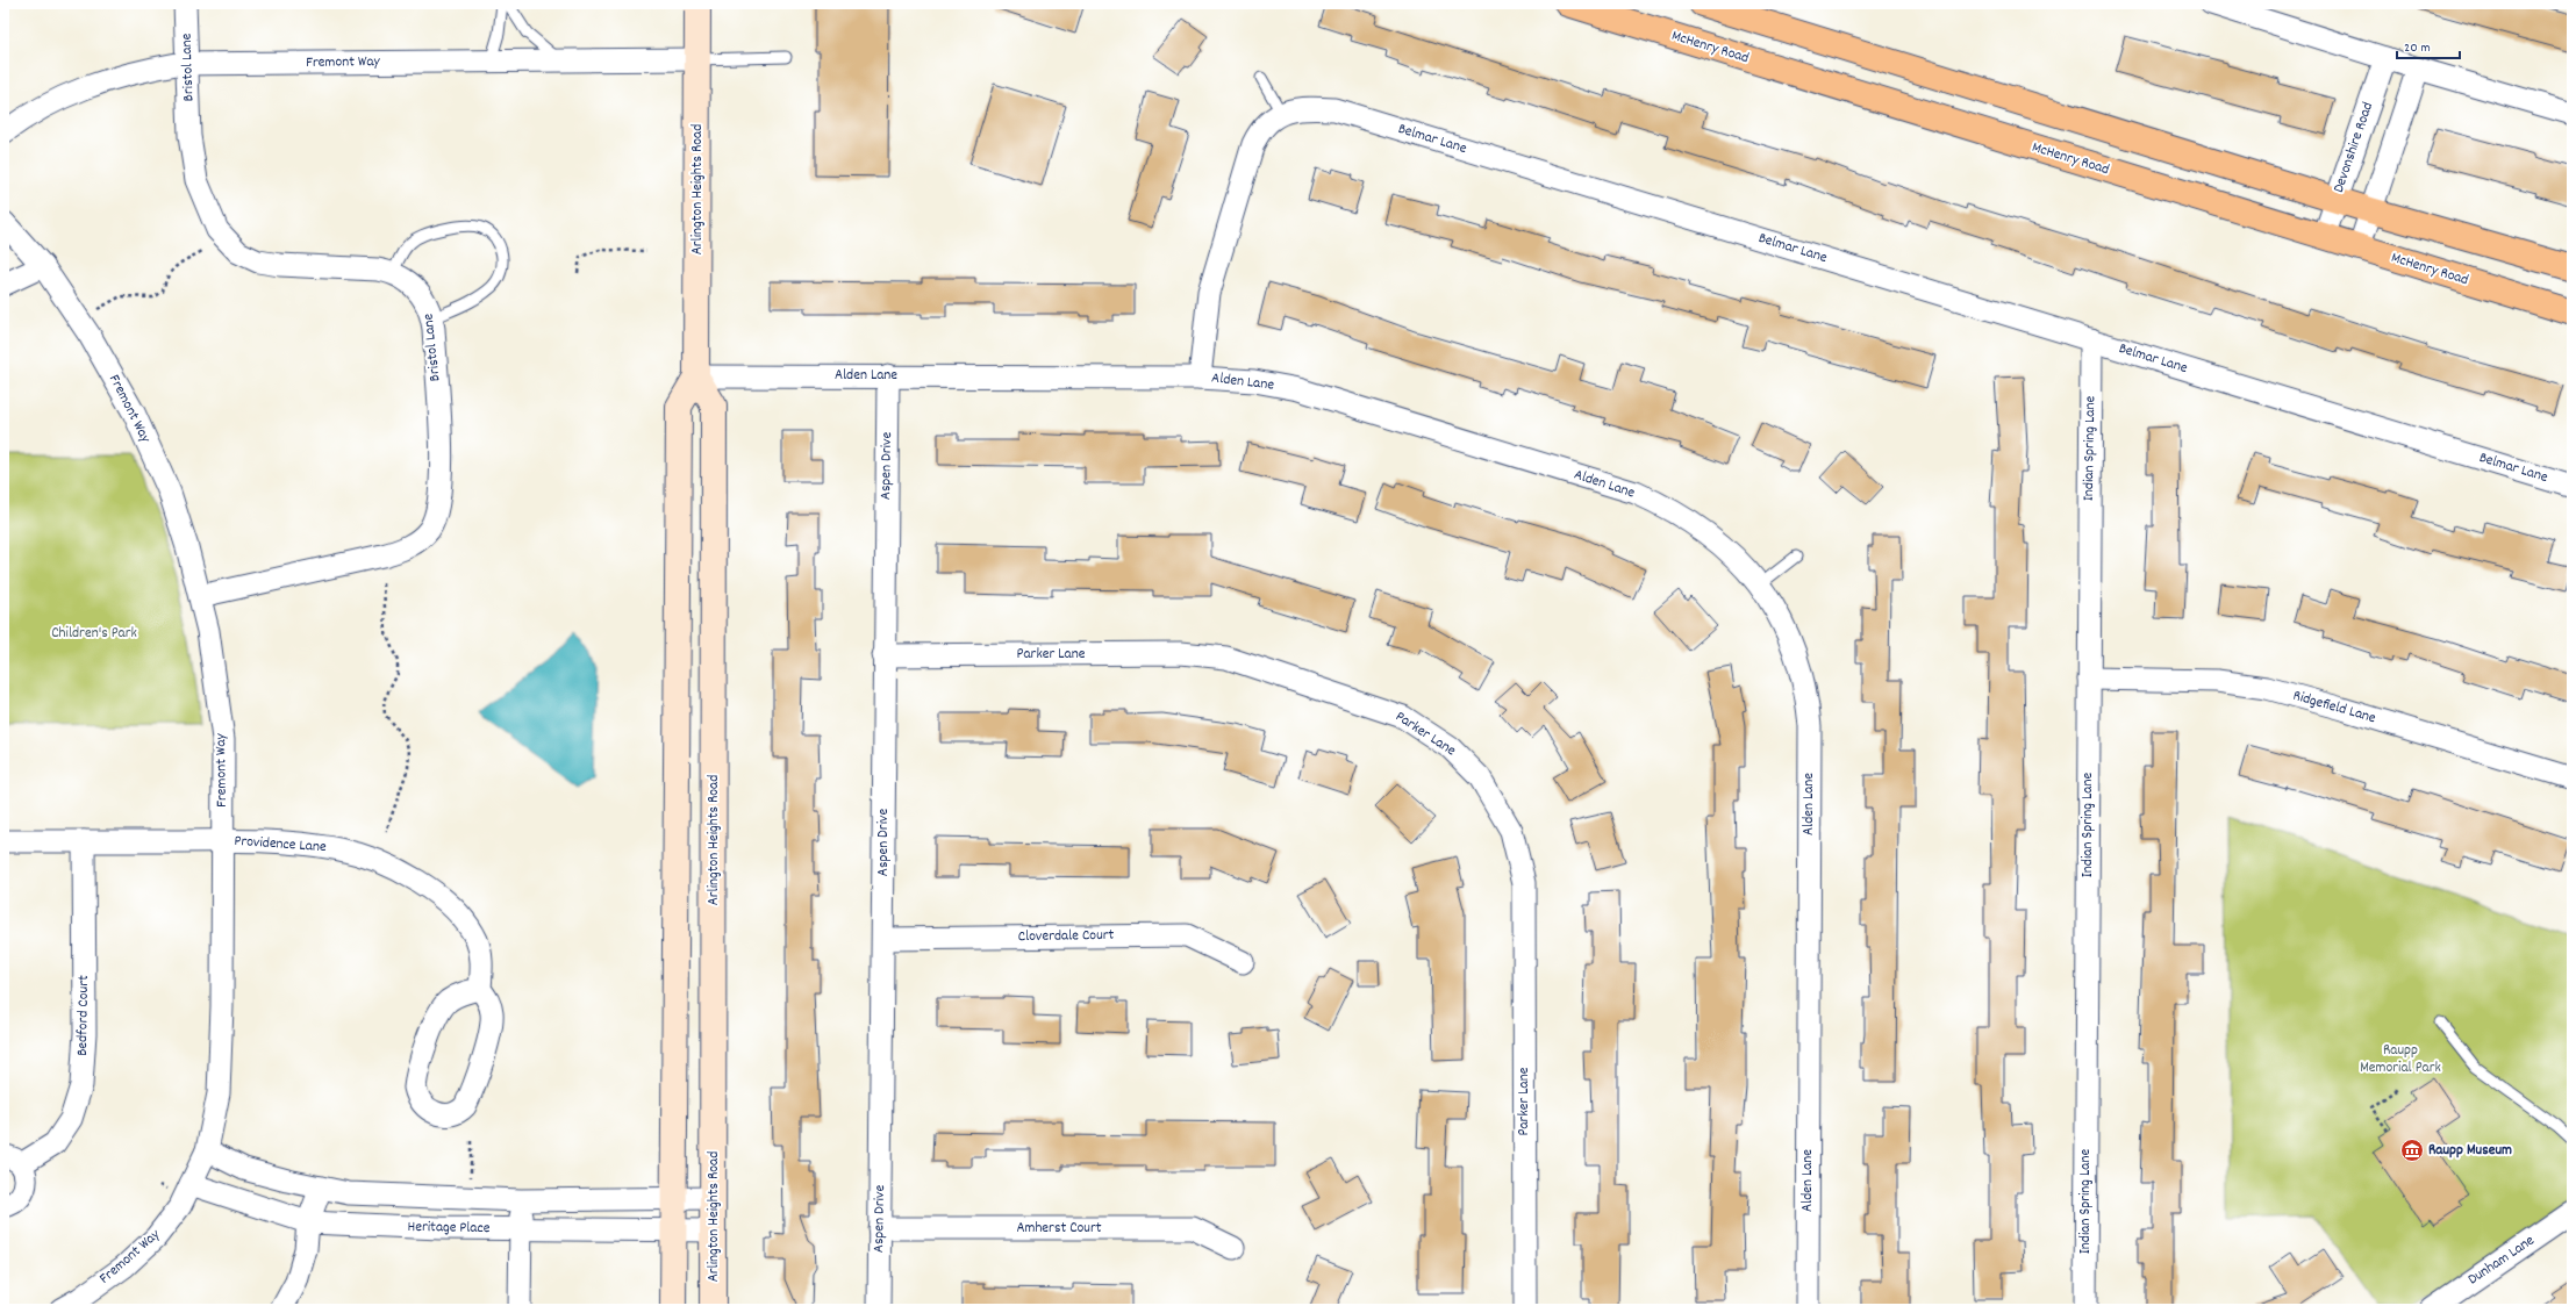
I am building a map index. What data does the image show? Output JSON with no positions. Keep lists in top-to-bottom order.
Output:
{
  "streets": {
    "main road": ["McHenry Road", "Arlington Heights Road"],
    "street": [
      "Fremont Way",
      "Bristol Lane",
      "Belmar Lane",
      "Devonshire Road",
      "Alden Lane",
      "Indian Spring Lane",
      "Aspen Drive",
      "Parker Lane",
      "Ridgefield Lane",
      "Providence Lane",
      "Cloverdale Court",
      "Bedford Court",
      "Heritage Place",
      "Amherst Court",
      "Dunham Lane"
    ]
  },
  "crossings": [
    ["McHenry Road", "Devonshire Road"],
    ["Fremont Way", "Bristol Lane"],
    ["Fremont Way", "Arlington Heights Road"],
    ["Fremont Way", "Providence Lane"],
    ["Fremont Way", "Heritage Place"],
    ["Belmar Lane", "Alden Lane"],
    ["Belmar Lane", "Indian Spring Lane"],
    ["Arlington Heights Road", "Alden Lane"],
    ["Arlington Heights Road", "Heritage Place"],
    ["Alden Lane", "Aspen Drive"],
    ["Indian Spring Lane", "Ridgefield Lane"],
    ["Aspen Drive", "Parker Lane"],
    ["Aspen Drive", "Cloverdale Court"],
    ["Aspen Drive", "Amherst Court"],
    ["Providence Lane", "Bedford Court"]
  ],
  "parks": ["Children's Park", "Raupp Memorial Park"],
  "places": {
    "museum": ["Raupp Museum"]
  },
  "scale_bar": "20 m"
}
